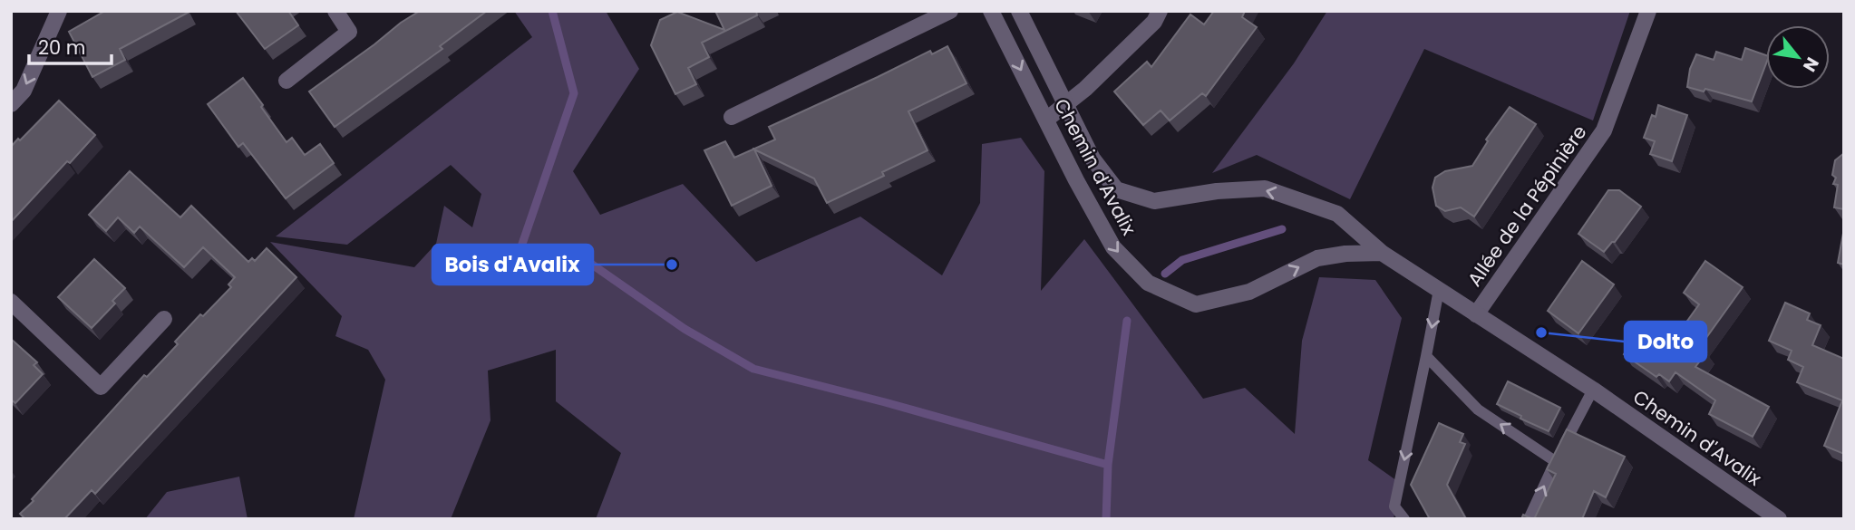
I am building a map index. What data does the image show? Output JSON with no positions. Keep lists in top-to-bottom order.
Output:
{
  "streets": {
    "street": ["Chemin d'Avalix", "Allée de la Pépinière"]
  },
  "crossings": [
    ["Chemin d'Avalix", "Allée de la Pépinière"]
  ],
  "places": ["Bois d'Avalix", "Dolto"],
  "scale_bar": "20 m",
  "north": "bottom right"
}
